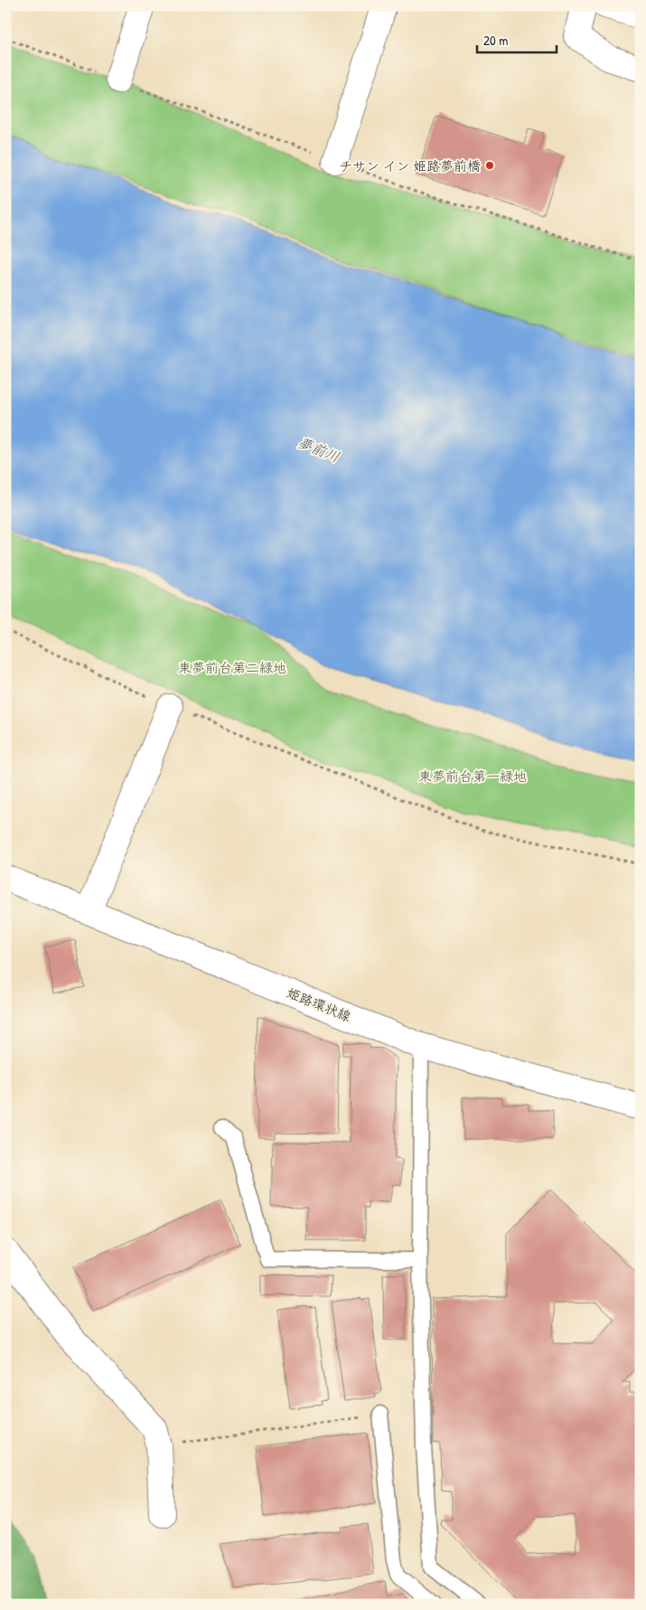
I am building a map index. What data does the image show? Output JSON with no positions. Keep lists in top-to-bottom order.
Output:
{
  "streets": {
    "street": ["姫路環状線"]
  },
  "water": ["夢前川"],
  "parks": ["東夢前台第二緑地", "東夢前台第一緑地"],
  "places": ["チサン イン 姫路夢前橋"],
  "scale_bar": "20 m"
}
